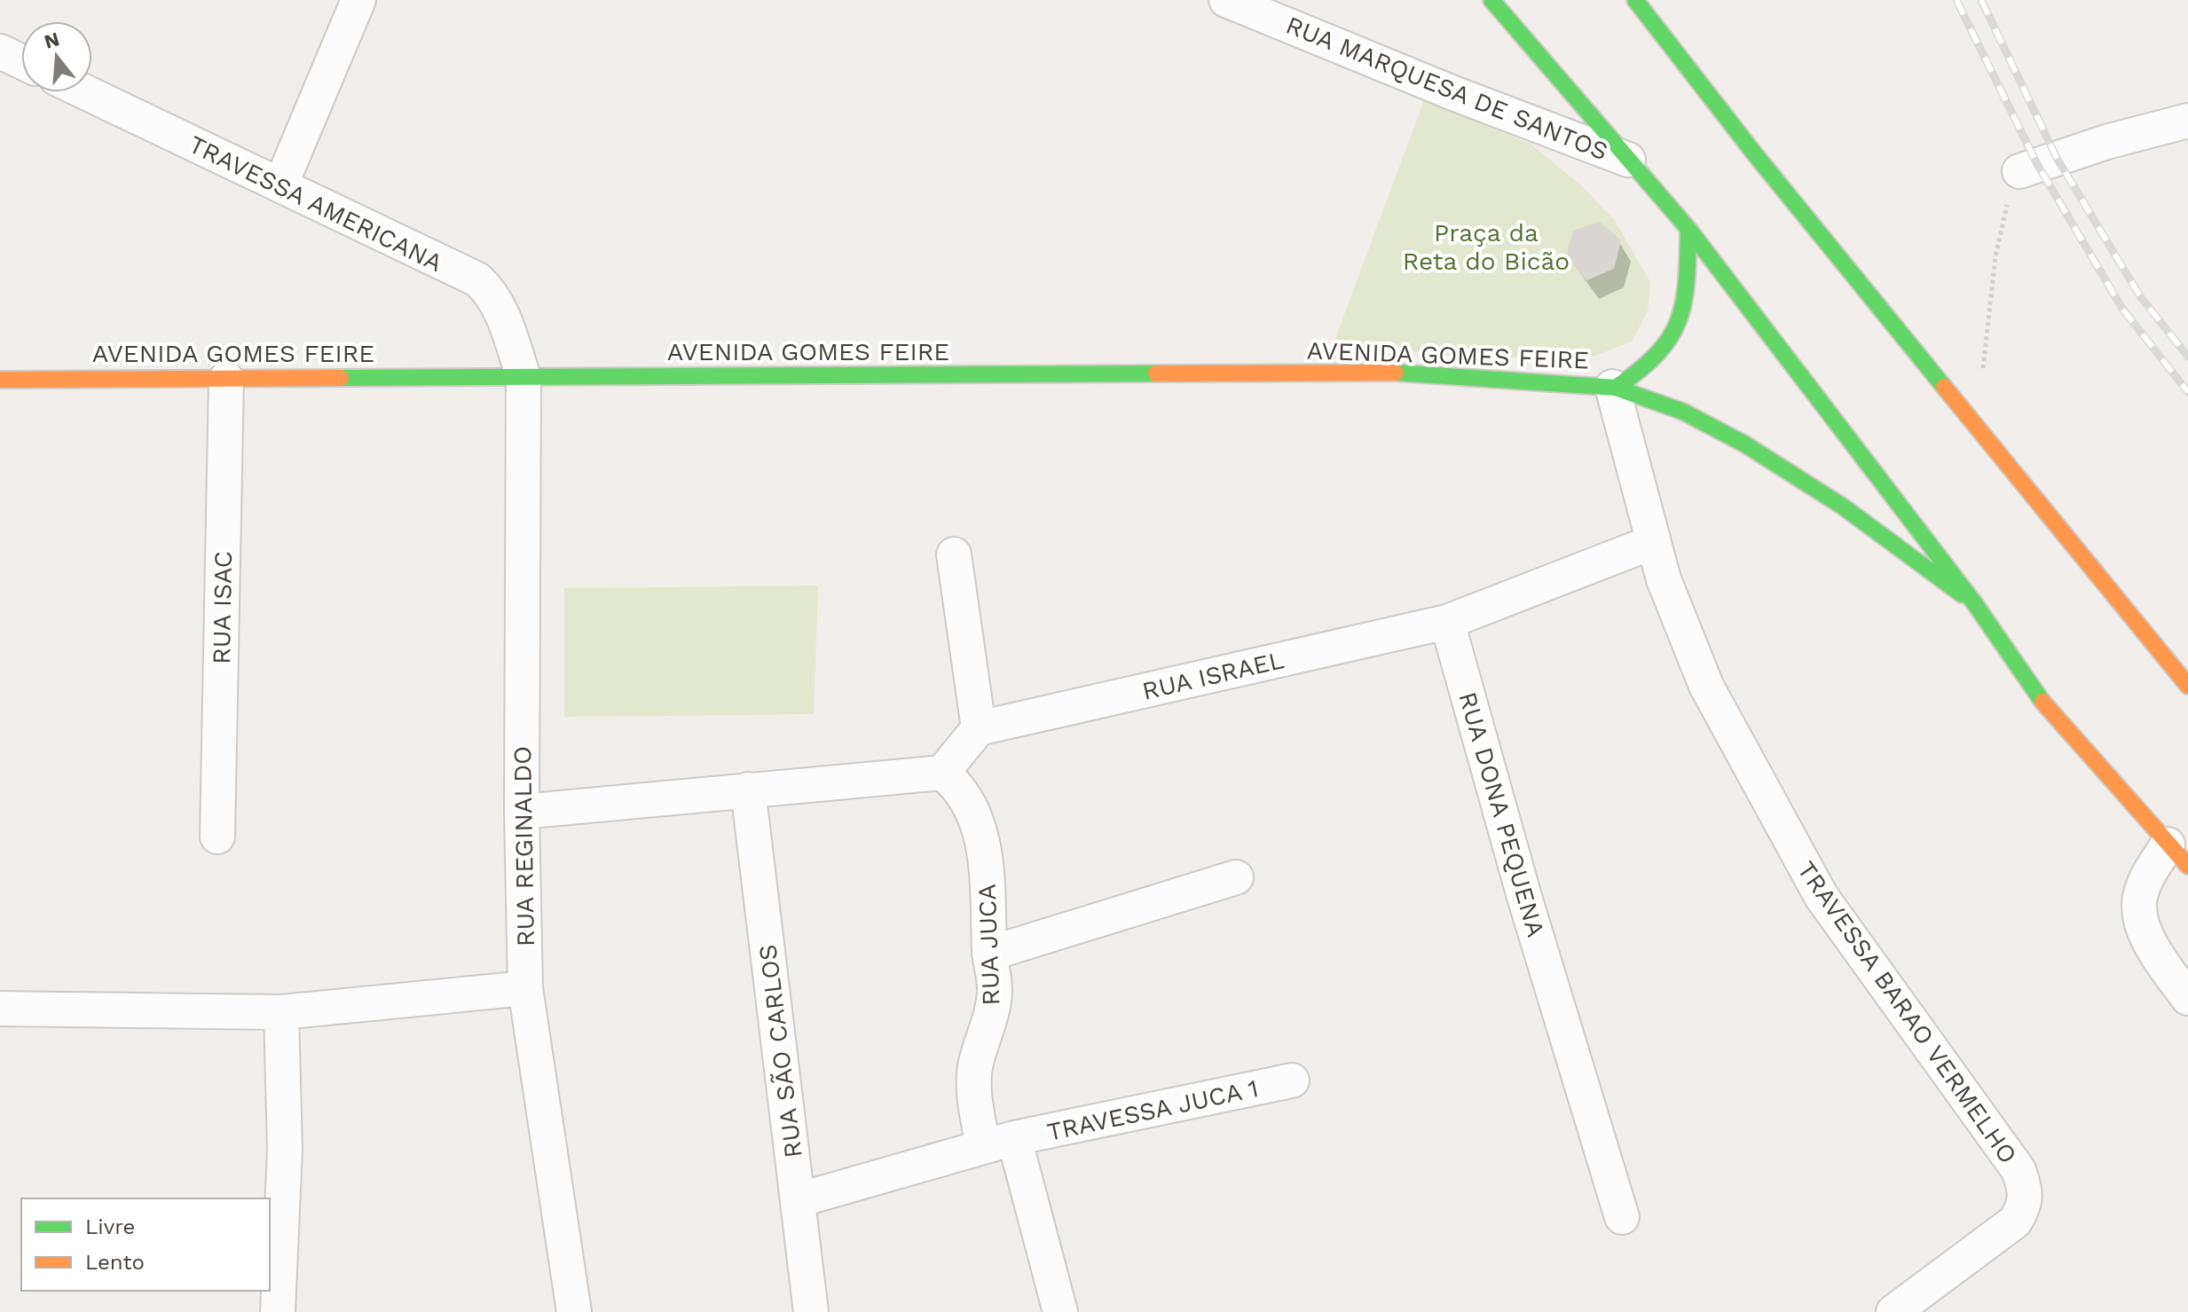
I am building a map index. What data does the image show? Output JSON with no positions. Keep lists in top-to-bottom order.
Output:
{
  "streets": {
    "street": [
      "RUA MARQUESA DE SANTOS",
      "TRAVESSA AMERICANA",
      "AVENIDA GOMES FEIRE",
      "RUA ISAC",
      "RUA ISRAEL",
      "RUA DONA PEQUENA",
      "RUA REGINALDO",
      "RUA JUCA",
      "TRAVESSA BARAO VERMELHO",
      "RUA SÃO CARLOS",
      "TRAVESSA JUCA 1"
    ]
  },
  "crossings": [
    ["TRAVESSA AMERICANA", "AVENIDA GOMES FEIRE"],
    ["TRAVESSA AMERICANA", "RUA REGINALDO"],
    ["AVENIDA GOMES FEIRE", "RUA ISAC"],
    ["AVENIDA GOMES FEIRE", "RUA REGINALDO"],
    ["AVENIDA GOMES FEIRE", "TRAVESSA BARAO VERMELHO"],
    ["RUA ISRAEL", "RUA DONA PEQUENA"],
    ["RUA JUCA", "TRAVESSA JUCA 1"],
    ["RUA SÃO CARLOS", "TRAVESSA JUCA 1"]
  ],
  "parks": ["Praça da Reta do Bicão"],
  "legend": ["Livre", "Lento"],
  "north": "top"
}
